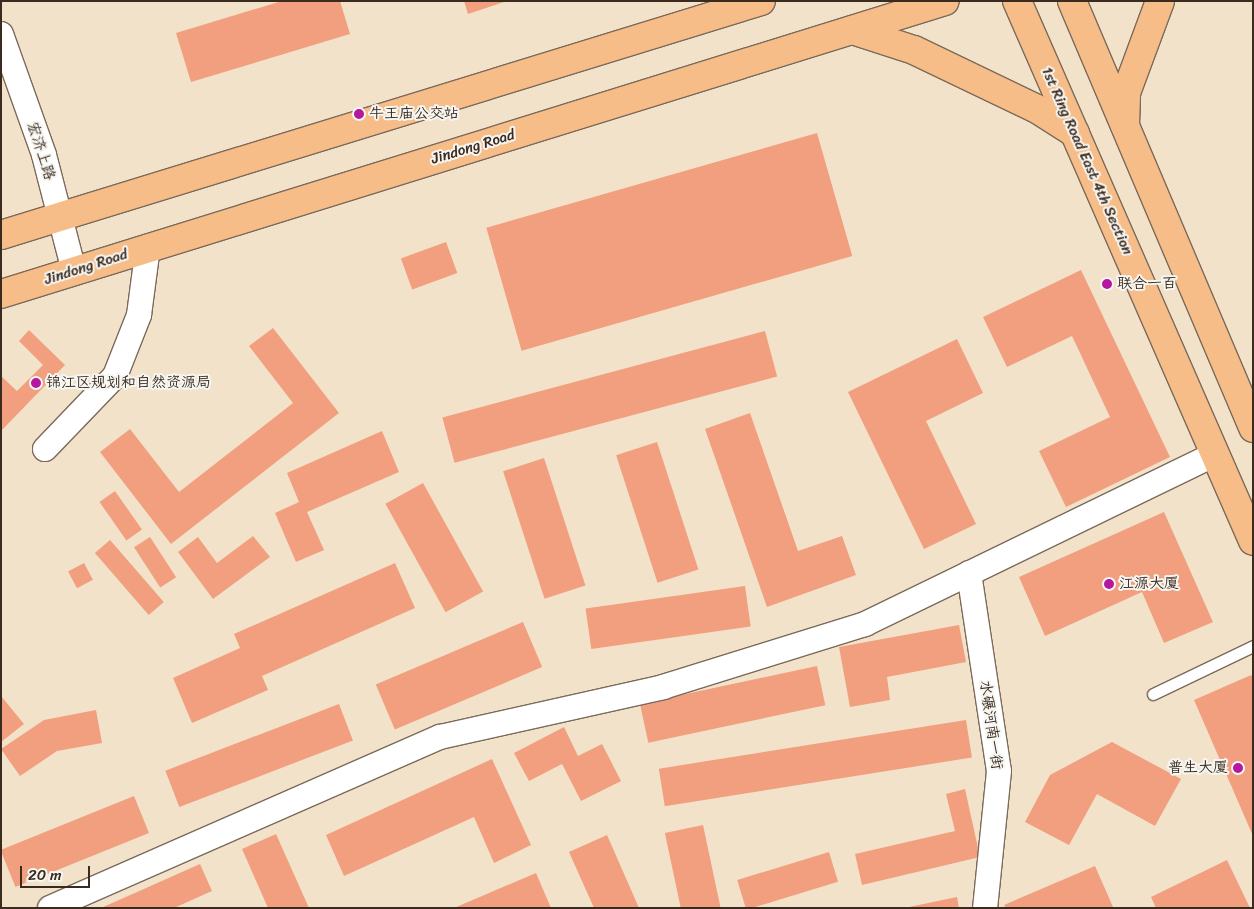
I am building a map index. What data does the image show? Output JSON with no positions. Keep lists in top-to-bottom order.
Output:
{
  "streets": {
    "main road": ["Jindong Road", "1st Ring Road East 4th Section"],
    "street": ["宏济上路", "水碾河南一街"]
  },
  "crossings": [
    ["Jindong Road", "宏济上路"]
  ],
  "places": [
    "牛王庙公交站",
    "联合一百",
    "锦江区规划和自然资源局",
    "江源大厦",
    "普生大厦"
  ],
  "scale_bar": "20 m"
}
